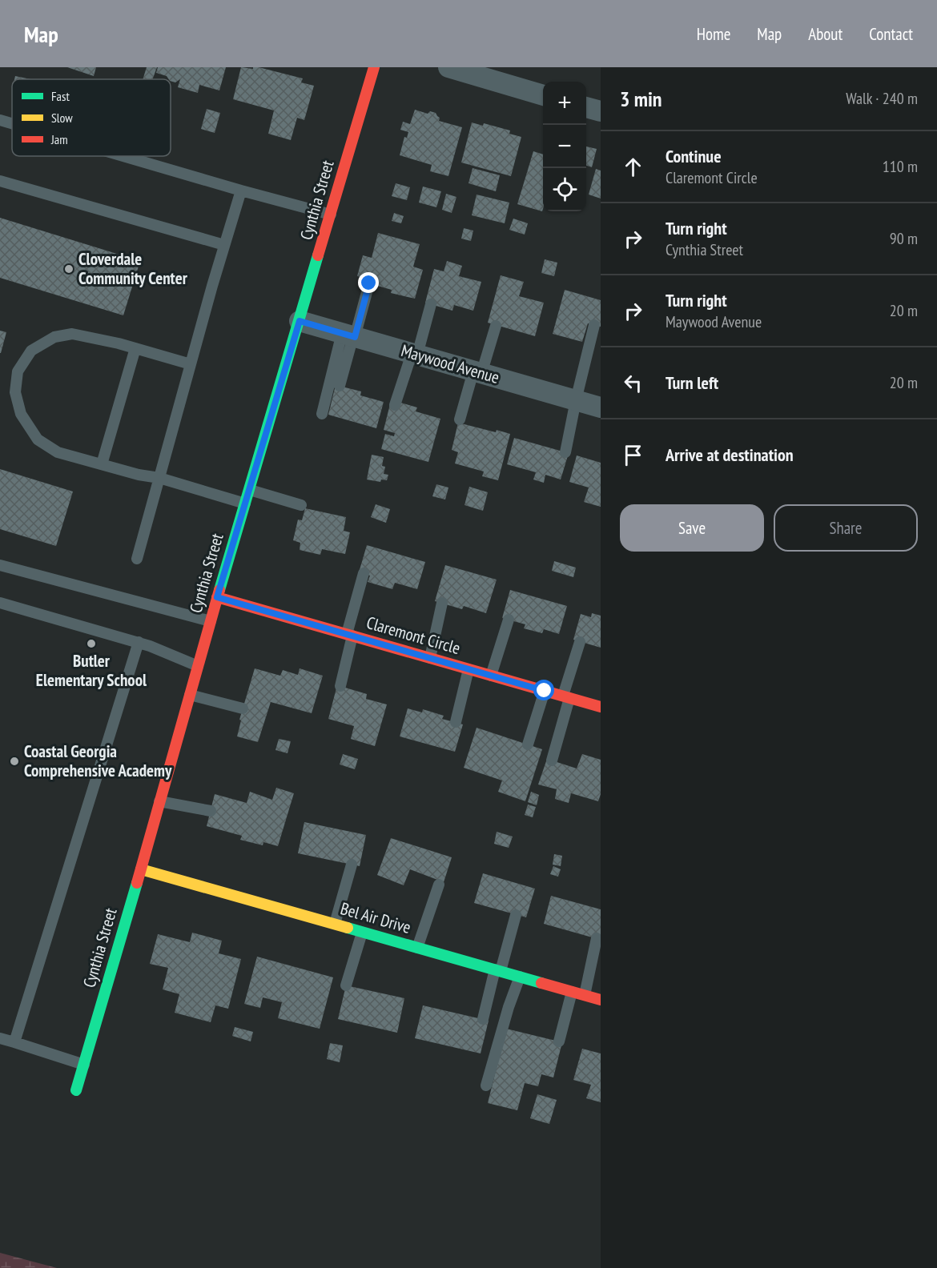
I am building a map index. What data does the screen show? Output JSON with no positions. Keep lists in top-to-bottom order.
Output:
{
  "streets": {
    "street": [
      "Cynthia Street",
      "Maywood Avenue",
      "Claremont Circle",
      "Bel Air Drive"
    ]
  },
  "crossings": [
    ["Cynthia Street", "Maywood Avenue"],
    ["Cynthia Street", "Claremont Circle"],
    ["Cynthia Street", "Bel Air Drive"]
  ],
  "places": ["Cloverdale Community Center", "Butler Elementary School", "Coastal Georgia Comprehensive Academy"],
  "legend": ["Fast", "Slow", "Jam"],
  "page": {
    "header": "Map",
    "nav": [
      "Home",
      "Map",
      "About",
      "Contact"
    ],
    "heading": ["3 min", "Walk · 240 m"],
    "map_buttons": ["+", "−"],
    "list": [
      ["Continue", "Claremont Circle", "110 m"],
      ["Turn right", "Cynthia Street", "90 m"],
      ["Turn right", "Maywood Avenue", "20 m"],
      ["Turn left", "20 m"],
      "Arrive at destination"
    ],
    "buttons": ["Save", "Share"]
  }
}
